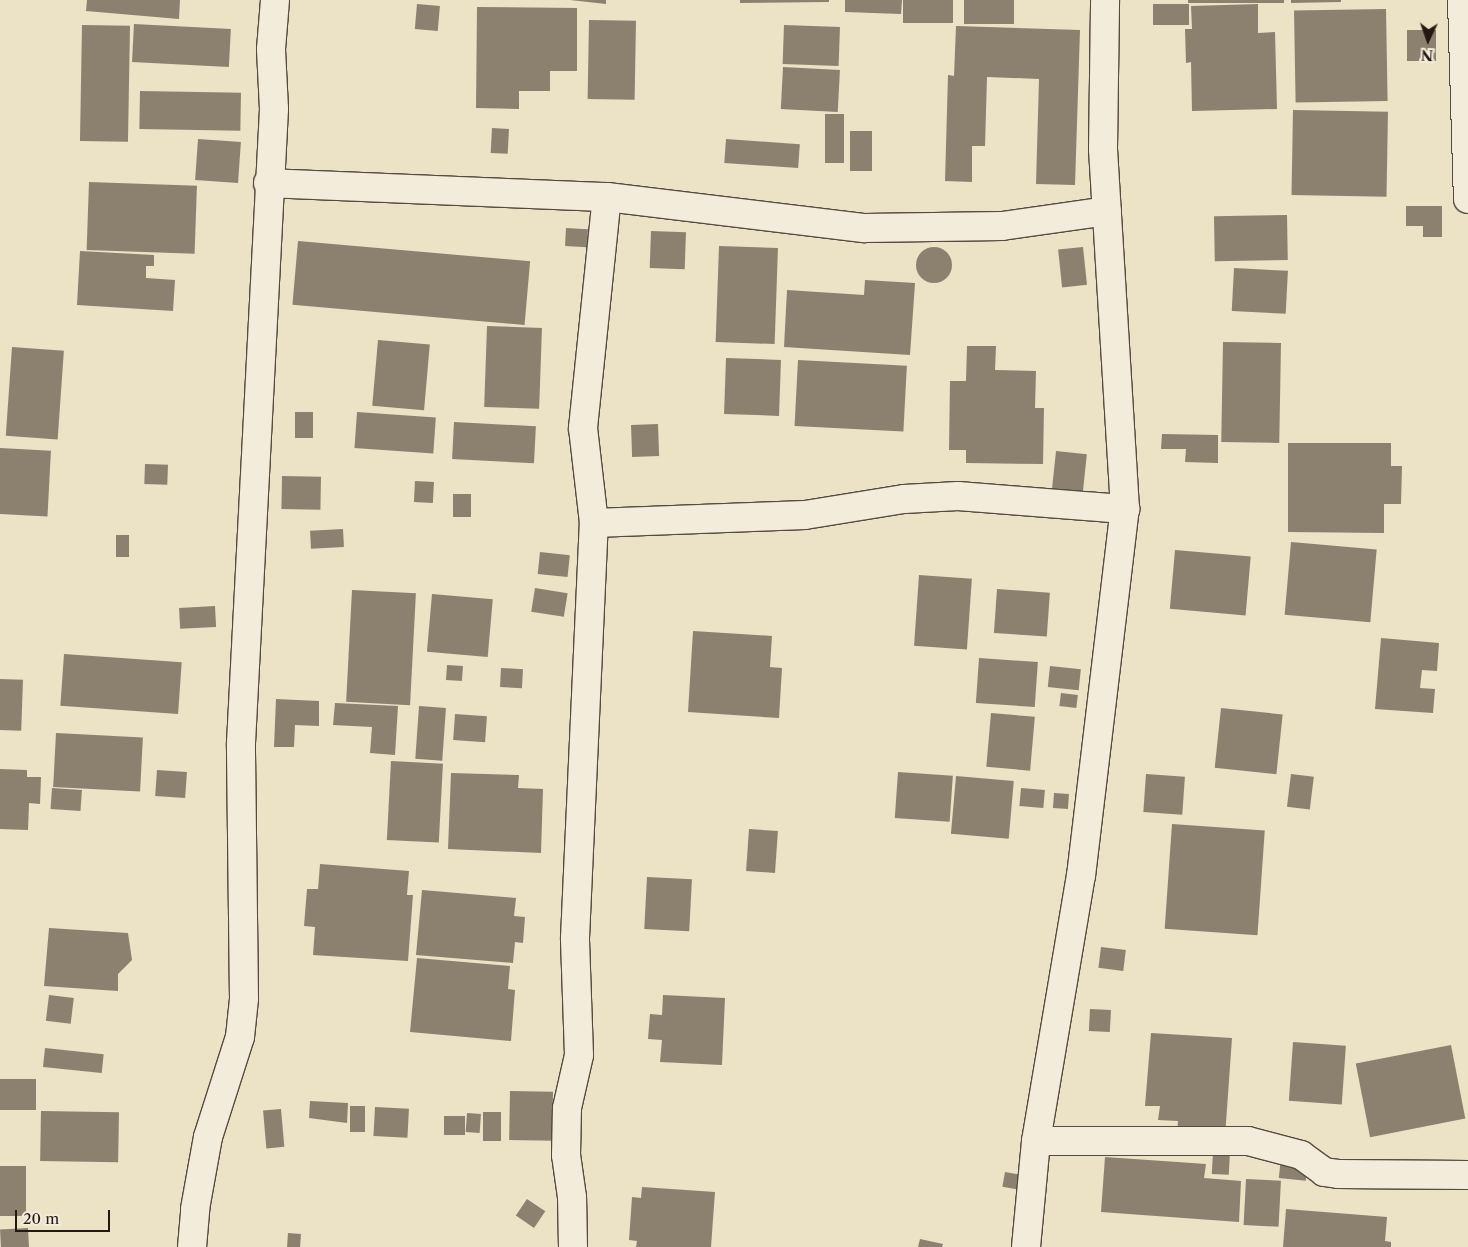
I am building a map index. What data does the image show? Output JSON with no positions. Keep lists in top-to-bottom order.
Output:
{
  "scale_bar": "20 m",
  "north": "bottom"
}
